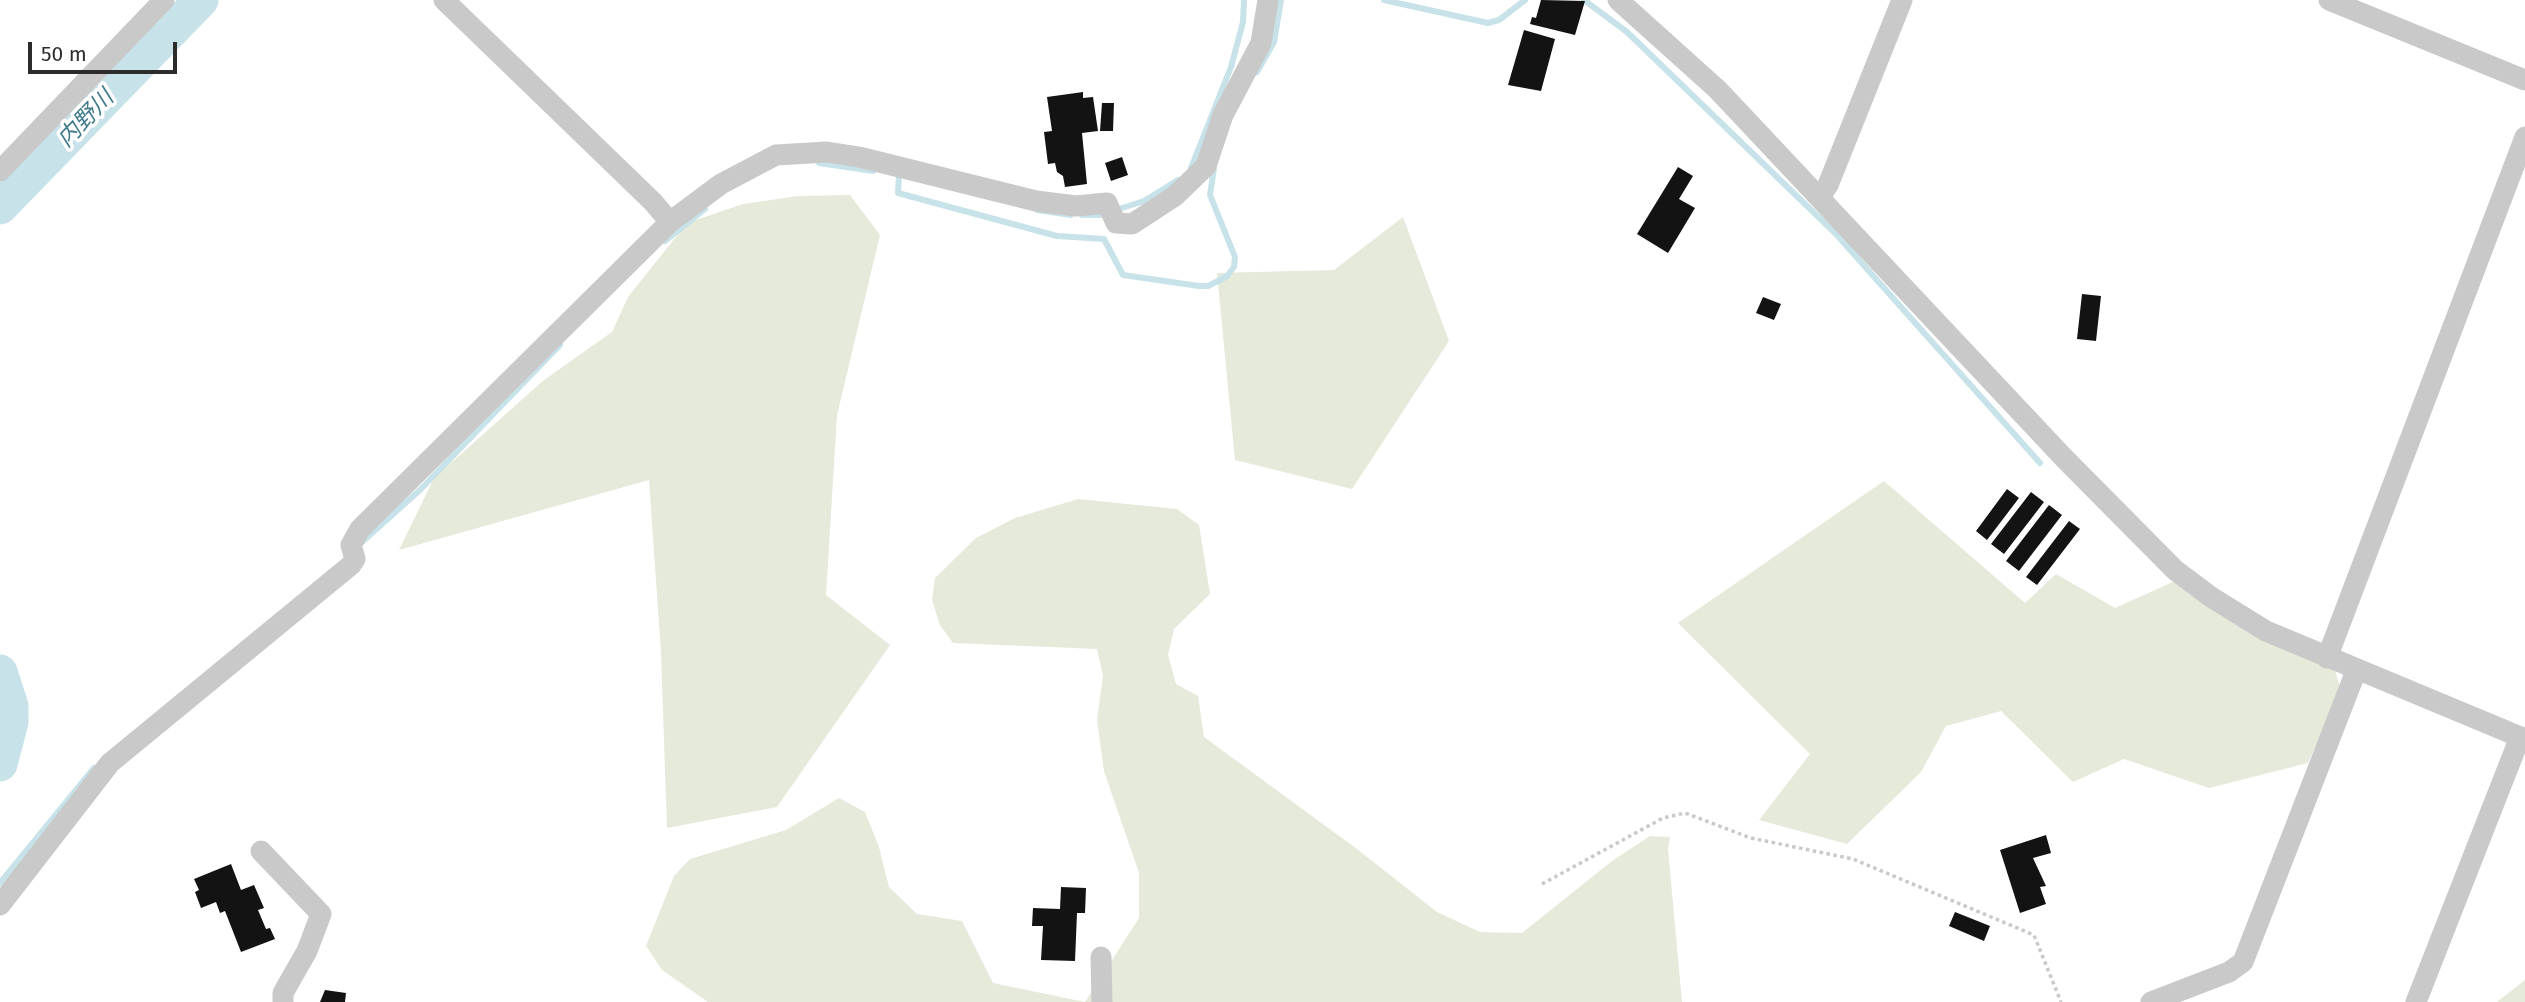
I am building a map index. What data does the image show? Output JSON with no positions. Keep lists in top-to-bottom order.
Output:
{
  "water": ["内野川"],
  "scale_bar": "50 m"
}
